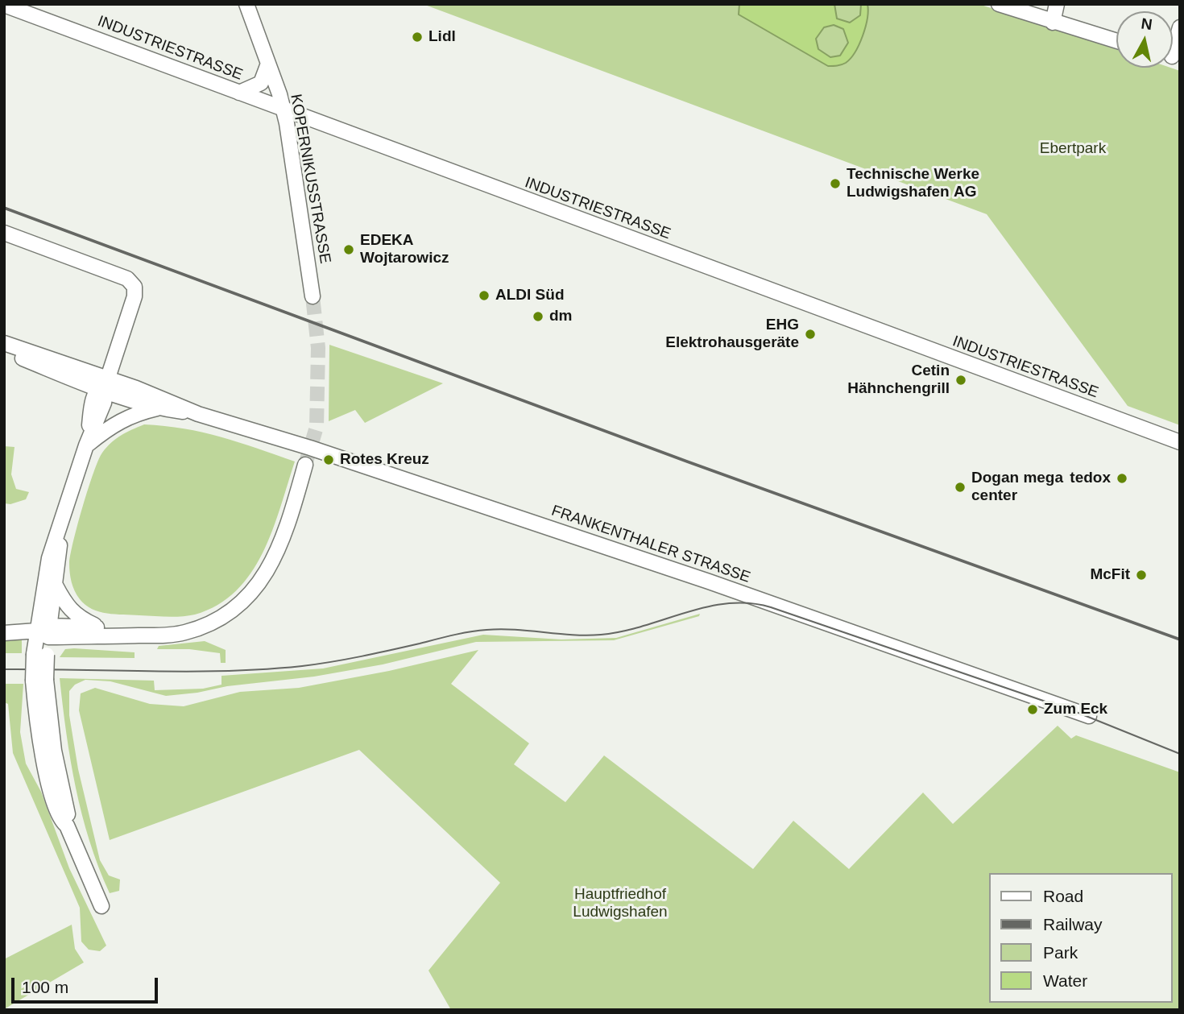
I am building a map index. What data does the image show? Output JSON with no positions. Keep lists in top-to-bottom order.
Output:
{
  "streets": {
    "street": ["INDUSTRIESTRASSE", "KOPERNIKUSSTRASSE", "FRANKENTHALER STRASSE"]
  },
  "crossings": [
    ["INDUSTRIESTRASSE", "KOPERNIKUSSTRASSE"]
  ],
  "parks": ["Ebertpark", "Hauptfriedhof Ludwigshafen"],
  "places": [
    "Lidl",
    "Technische Werke Ludwigshafen AG",
    "EDEKA Wojtarowicz",
    "ALDI Süd",
    "dm",
    "EHG Elektrohausgeräte",
    "Cetin Hähnchengrill",
    "Rotes Kreuz",
    "tedox",
    "Dogan mega center",
    "McFit",
    "Zum Eck"
  ],
  "legend": [
    "Road",
    "Railway",
    "Park",
    "Water"
  ],
  "scale_bar": "100 m",
  "north": "top"
}
